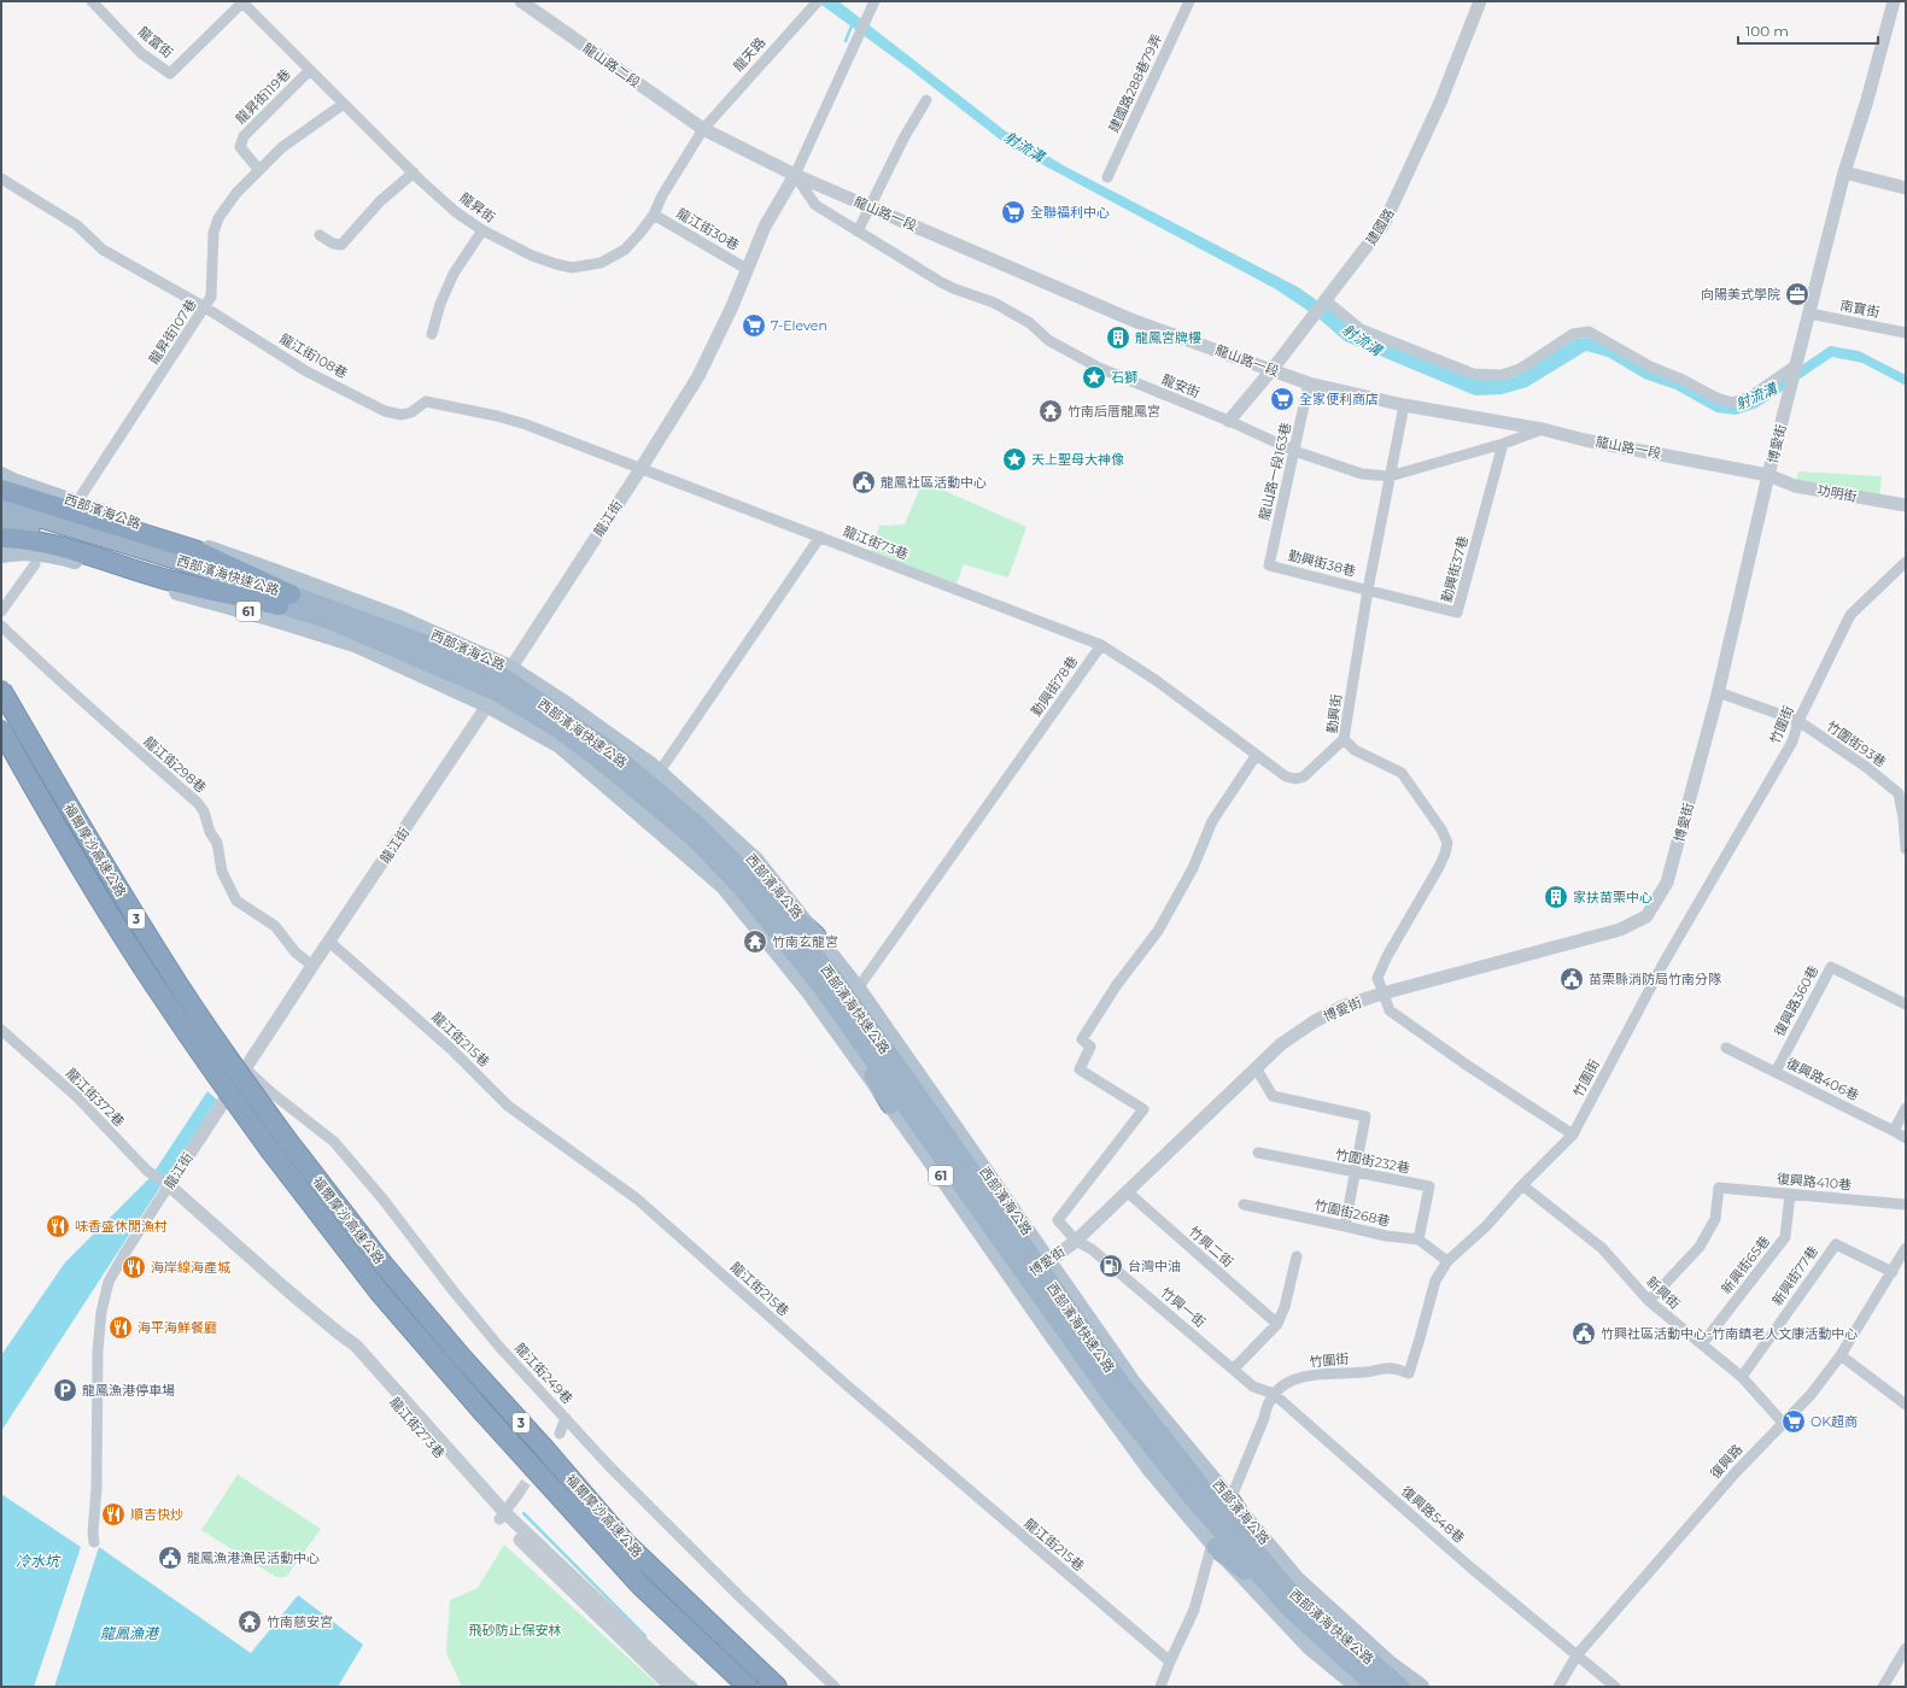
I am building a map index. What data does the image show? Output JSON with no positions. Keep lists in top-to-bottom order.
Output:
{
  "streets": {
    "highway": [
      "西部濱海快速公路",
      "61",
      "福爾摩沙高速公路",
      "3"
    ],
    "main road": ["西部濱海公路"],
    "street": [
      "龍富街",
      "龍天路",
      "龍山路二段",
      "建國路288巷79弄",
      "龍昇街119巷",
      "龍昇街",
      "龍山路一段",
      "建國路",
      "龍江街30巷",
      "南寶街",
      "龍昇街107巷",
      "龍江街108巷",
      "龍安街",
      "博愛街",
      "龍山路一段163巷",
      "功明街",
      "龍江街",
      "龍江街73巷",
      "勤興街38巷",
      "勤興街37巷",
      "勤興街78巷",
      "勤興街",
      "竹圍街",
      "竹圍街93巷",
      "龍江街298巷",
      "復興路360巷",
      "龍江街215巷",
      "復興路406巷",
      "龍江街372巷",
      "竹圍街232巷",
      "復興路410巷",
      "竹圍街268巷",
      "竹興二街",
      "新興街65巷",
      "新興街77巷",
      "新興街",
      "竹興一街",
      "龍江街249巷",
      "龍江街273巷",
      "復興路",
      "復興路548巷"
    ]
  },
  "crossings": [
    ["龍富街", "龍昇街"],
    ["龍天路", "龍山路二段"],
    ["龍天路", "龍昇街"],
    ["龍天路", "龍山路一段"],
    ["龍山路二段", "龍昇街"],
    ["龍山路二段", "龍山路一段"],
    ["龍昇街119巷", "龍昇街"],
    ["龍昇街119巷", "龍昇街107巷"],
    ["龍昇街", "龍山路一段"],
    ["龍昇街", "龍江街30巷"],
    ["龍昇街", "龍昇街107巷"],
    ["龍山路一段", "建國路"],
    ["龍山路一段", "龍安街"],
    ["龍山路一段", "博愛街"],
    ["龍山路一段", "龍山路一段163巷"],
    ["龍山路一段", "功明街"],
    ["龍山路一段", "龍江街"],
    ["龍山路一段", "勤興街"],
    ["建國路", "龍安街"],
    ["龍江街30巷", "龍江街"],
    ["南寶街", "博愛街"],
    ["龍昇街107巷", "龍江街108巷"],
    ["龍江街108巷", "龍江街"],
    ["龍江街108巷", "龍江街73巷"],
    ["龍安街", "龍山路一段163巷"],
    ["龍安街", "龍江街"],
    ["龍安街", "勤興街37巷"],
    ["龍安街", "勤興街"],
    ["博愛街", "功明街"],
    ["博愛街", "西部濱海公路"],
    ["博愛街", "西部濱海快速公路"],
    ["博愛街", "勤興街"],
    ["博愛街", "竹圍街93巷"],
    ["博愛街", "竹興二街"],
    ["博愛街", "竹興一街"],
    ["龍山路一段163巷", "勤興街38巷"],
    ["西部濱海公路", "龍江街"],
    ["西部濱海公路", "西部濱海快速公路"],
    ["西部濱海公路", "勤興街78巷"],
    ["龍江街", "龍江街73巷"],
    ["龍江街", "西部濱海快速公路"],
    ["龍江街", "龍江街298巷"],
    ["龍江街", "龍江街215巷"],
    ["龍江街", "龍江街372巷"],
    ["龍江街", "龍江街249巷"],
    ["龍江街", "龍江街273巷"],
    ["龍江街73巷", "勤興街78巷"],
    ["勤興街38巷", "勤興街37巷"],
    ["勤興街38巷", "勤興街"],
    ["勤興街37巷", "勤興街"],
    ["竹圍街", "竹圍街93巷"],
    ["竹圍街", "新興街"],
    ["竹圍街", "竹興一街"],
    ["竹圍街", "復興路548巷"],
    ["復興路360巷", "復興路406巷"],
    ["龍江街372巷", "龍江街273巷"],
    ["竹圍街232巷", "竹圍街268巷"],
    ["復興路410巷", "新興街65巷"],
    ["復興路410巷", "新興街"],
    ["新興街65巷", "新興街"],
    ["新興街77巷", "新興街"],
    ["新興街77巷", "復興路"],
    ["新興街", "復興路"],
    ["竹興一街", "復興路548巷"],
    ["復興路", "復興路548巷"]
  ],
  "water": ["射流溝", "冷水坑", "龍鳳漁港"],
  "parks": ["飛砂防止保安林"],
  "places": {
    "supermarket": [
      "全聯福利中心",
      "7-Eleven",
      "全家便利商店",
      "OK超商"
    ],
    "office": ["向陽美式學院"],
    "building": ["龍鳳宮牌樓", "家扶苗栗中心"],
    "place": ["石獅", "天上聖母大神像"],
    "temple": ["竹南后厝龍鳳宮", "竹南玄龍宮", "竹南慈安宮"],
    "public building": [
      "龍鳳社區活動中心",
      "苗栗縣消防局竹南分隊",
      "竹興社區活動中心-竹南鎮老人文康活動中心",
      "龍鳳漁港漁民活動中心"
    ],
    "restaurant": [
      "味香盛休閒漁村",
      "海岸線海產城",
      "海平海鮮餐廳",
      "順吉快炒"
    ],
    "fuel station": ["台灣中油"],
    "parking": ["龍鳳漁港停車場"]
  },
  "scale_bar": "100 m"
}
